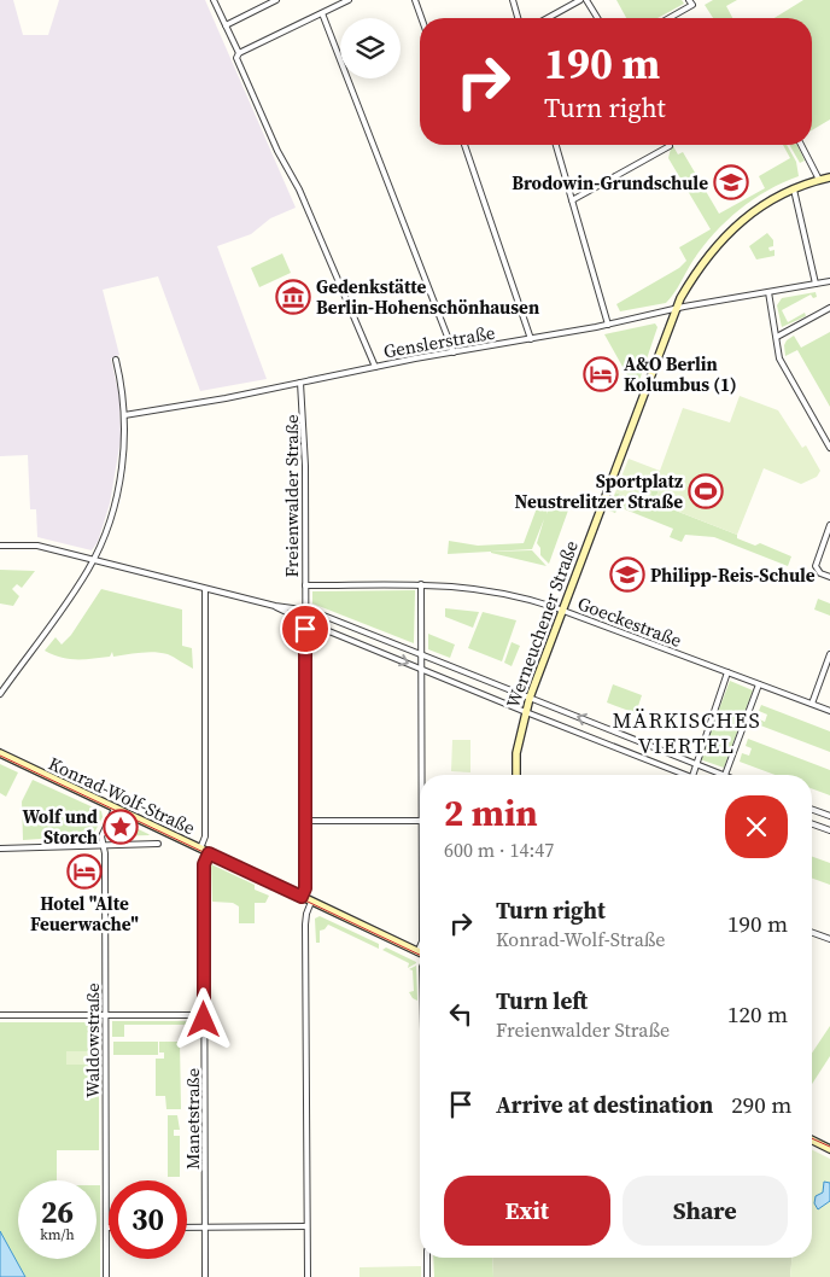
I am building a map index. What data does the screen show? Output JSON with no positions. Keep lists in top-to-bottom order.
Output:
{
  "streets": {
    "street": [
      "Genslerstraße",
      "Freienwalder Straße",
      "Goeckestraße",
      "Werneuchener Straße",
      "Konrad-Wolf-Straße",
      "Waldowstraße",
      "Manetstraße"
    ]
  },
  "crossings": [
    ["Genslerstraße", "Freienwalder Straße"],
    ["Genslerstraße", "Werneuchener Straße"],
    ["Freienwalder Straße", "Goeckestraße"],
    ["Freienwalder Straße", "Konrad-Wolf-Straße"],
    ["Goeckestraße", "Werneuchener Straße"],
    ["Konrad-Wolf-Straße", "Waldowstraße"],
    ["Konrad-Wolf-Straße", "Manetstraße"]
  ],
  "districts": ["MÄRKISCHES VIERTEL"],
  "places": {
    "school or university": ["Brodowin-Grundschule", "Philipp-Reis-Schule"],
    "museum": ["Gedenkstätte Berlin-Hohenschönhausen"],
    "hotel": ["A&O Berlin Kolumbus (1)", "Hotel \"Alte Feuerwache\""],
    "sports": ["Sportplatz Neustrelitzer Straße"],
    "place": ["Wolf und Storch"]
  },
  "page": {
    "turn": ["190 m", "Turn right"],
    "heading": ["2 min", "600 m · 14:47"],
    "list": [
      {
        "name": "Turn right",
        "note": "Konrad-Wolf-Straße",
        "value": "190 m"
      },
      {
        "name": "Turn left",
        "note": "Freienwalder Straße",
        "value": "120 m"
      },
      {
        "name": "Arrive at destination",
        "value": "290 m"
      }
    ],
    "buttons": ["Exit", "Share"],
    "speed": "26 km/h",
    "limit": "30"
  }
}
